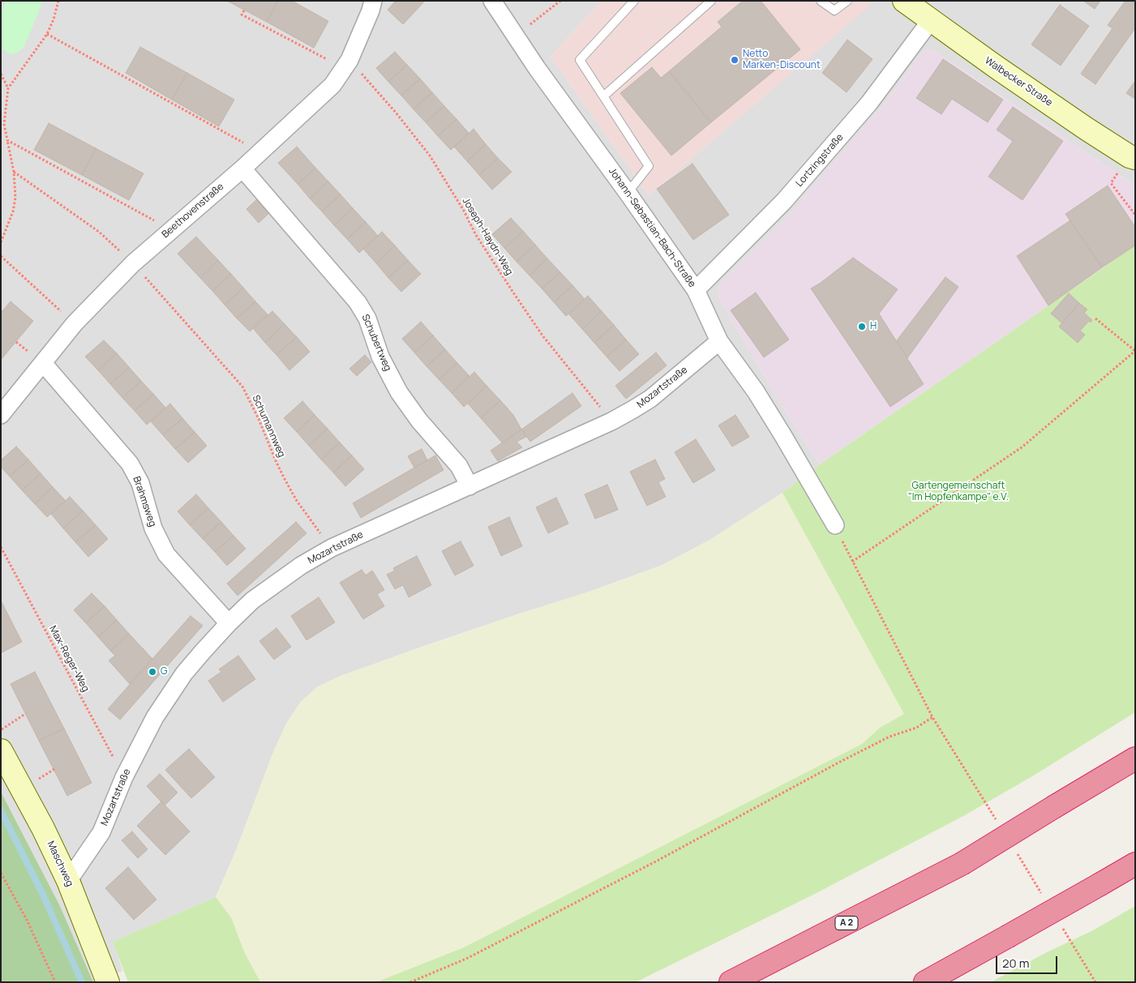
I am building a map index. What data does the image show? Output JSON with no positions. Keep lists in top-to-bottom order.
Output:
{
  "streets": {
    "highway": ["A 2"],
    "main road": ["Walbecker Straße", "Maschweg"],
    "street": [
      "Lortzingstraße",
      "Beethovenstraße",
      "Johann-Sebastian-Bach-Straße",
      "Schubertweg",
      "Mozartstraße",
      "Brahmsweg"
    ],
    "path": ["Joseph-Haydn-Weg", "Schumannweg", "Max-Reger-Weg"]
  },
  "crossings": [
    ["Walbecker Straße", "Lortzingstraße"],
    ["Lortzingstraße", "Johann-Sebastian-Bach-Straße"],
    ["Beethovenstraße", "Joseph-Haydn-Weg"],
    ["Beethovenstraße", "Schubertweg"],
    ["Beethovenstraße", "Schumannweg"],
    ["Beethovenstraße", "Brahmsweg"],
    ["Johann-Sebastian-Bach-Straße", "Mozartstraße"],
    ["Joseph-Haydn-Weg", "Mozartstraße"],
    ["Schubertweg", "Mozartstraße"],
    ["Mozartstraße", "Schumannweg"],
    ["Mozartstraße", "Brahmsweg"],
    ["Mozartstraße", "Max-Reger-Weg"],
    ["Mozartstraße", "Maschweg"]
  ],
  "parks": ["Gartengemeinschaft \"Im Hopfenkampe\" e.V."],
  "places": ["Netto Marken-Discount", "H", "G"],
  "scale_bar": "20 m"
}
